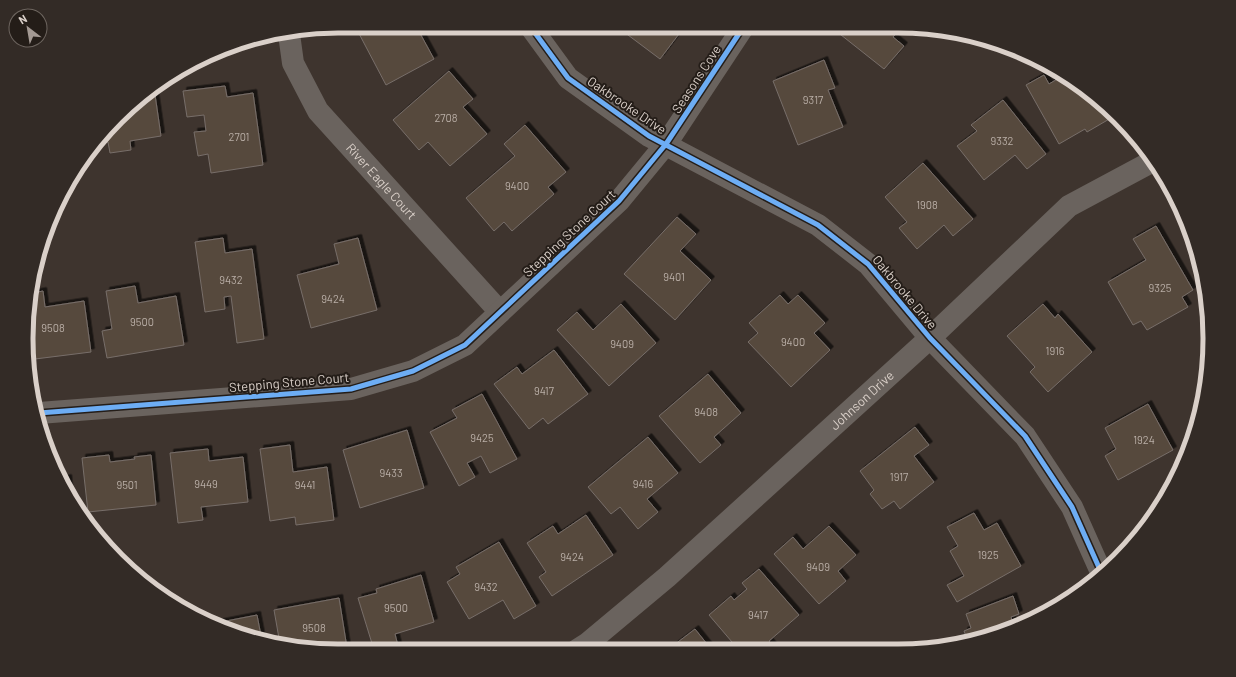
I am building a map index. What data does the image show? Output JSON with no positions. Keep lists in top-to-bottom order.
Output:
{
  "streets": {
    "street": [
      "Seasons Cove",
      "Oakbrooke Drive",
      "River Eagle Court",
      "Stepping Stone Court",
      "Johnson Drive"
    ]
  },
  "crossings": [
    ["Seasons Cove", "Oakbrooke Drive"],
    ["Seasons Cove", "Stepping Stone Court"],
    ["Oakbrooke Drive", "Stepping Stone Court"],
    ["Oakbrooke Drive", "Johnson Drive"],
    ["River Eagle Court", "Stepping Stone Court"]
  ],
  "house_numbers": [
    "9317",
    "2708",
    "2701",
    "9332",
    "9400",
    "1908",
    "9401",
    "9432",
    "9325",
    "9424",
    "9500",
    "9508",
    "9400",
    "9409",
    "1916",
    "9417",
    "9408",
    "9425",
    "1924",
    "9433",
    "1917",
    "9449",
    "9416",
    "9501",
    "9441",
    "1925",
    "9424",
    "9409",
    "9432",
    "9500",
    "9417",
    "9508"
  ],
  "north": "top left"
}
